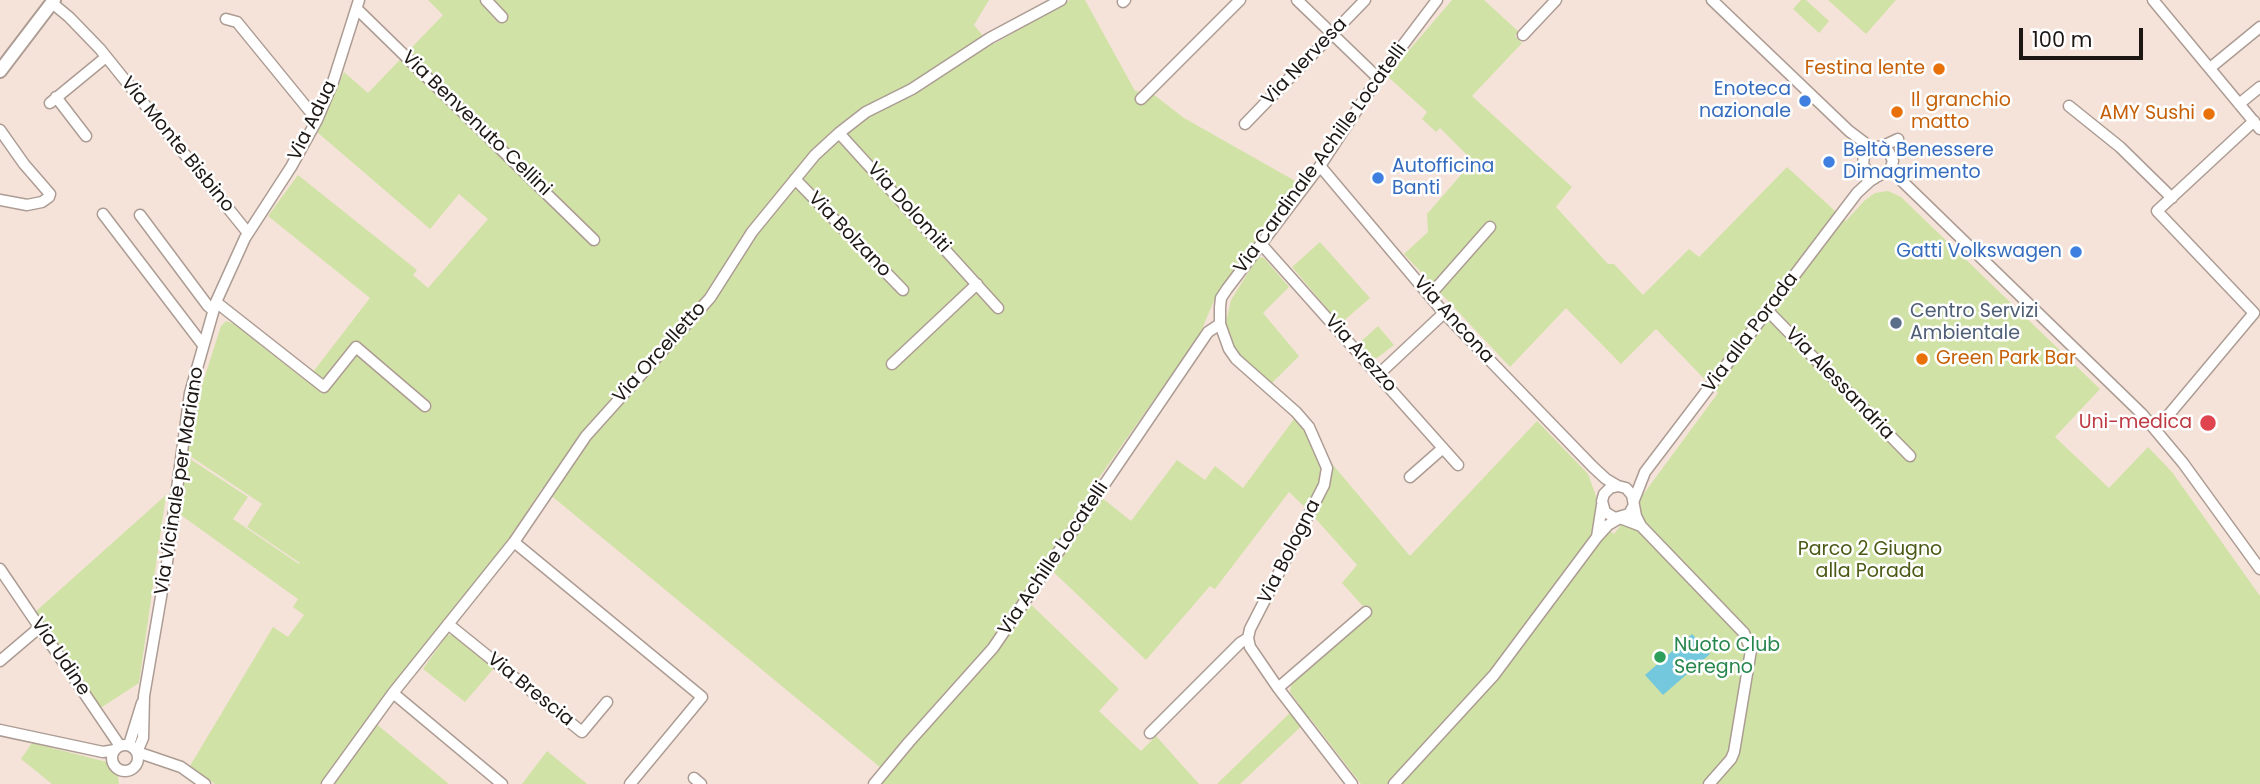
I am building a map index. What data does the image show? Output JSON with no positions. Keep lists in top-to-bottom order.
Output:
{
  "streets": {
    "street": [
      "Via Nervesa",
      "Via Adua",
      "Via Benvenuto Cellini",
      "Via Monte Bisbino",
      "Via Cardinale Achille Locatelli",
      "Via Dolomiti",
      "Via Bolzano",
      "Via Ancona",
      "Via alla Porada",
      "Via Orcelletto",
      "Via Arezzo",
      "Via Alessandria",
      "Via Vicinale per Mariano",
      "Via Bologna",
      "Via Achille Locatelli",
      "Via Udine",
      "Via Brescia"
    ]
  },
  "crossings": [
    ["Via Adua", "Via Benvenuto Cellini"],
    ["Via Adua", "Via Monte Bisbino"],
    ["Via Adua", "Via Vicinale per Mariano"],
    ["Via Monte Bisbino", "Via Vicinale per Mariano"],
    ["Via Cardinale Achille Locatelli", "Via Ancona"],
    ["Via Cardinale Achille Locatelli", "Via Arezzo"],
    ["Via Cardinale Achille Locatelli", "Via Bologna"],
    ["Via Cardinale Achille Locatelli", "Via Achille Locatelli"],
    ["Via Dolomiti", "Via Orcelletto"],
    ["Via Bolzano", "Via Orcelletto"],
    ["Via Ancona", "Via alla Porada"],
    ["Via alla Porada", "Via Alessandria"],
    ["Via Orcelletto", "Via Brescia"],
    ["Via Vicinale per Mariano", "Via Udine"],
    ["Via Bologna", "Via Achille Locatelli"]
  ],
  "parks": ["Parco 2 Giugno alla Porada"],
  "places": [
    "Festina lente",
    "Enoteca nazionale",
    "Il granchio matto",
    "AMY Sushi",
    "Beltà Benessere Dimagrimento",
    "Autofficina Banti",
    "Gatti Volkswagen",
    "Centro Servizi Ambientale",
    "Green Park Bar",
    "Uni-medica",
    "Nuoto Club Seregno"
  ],
  "scale_bar": "100 m"
}
